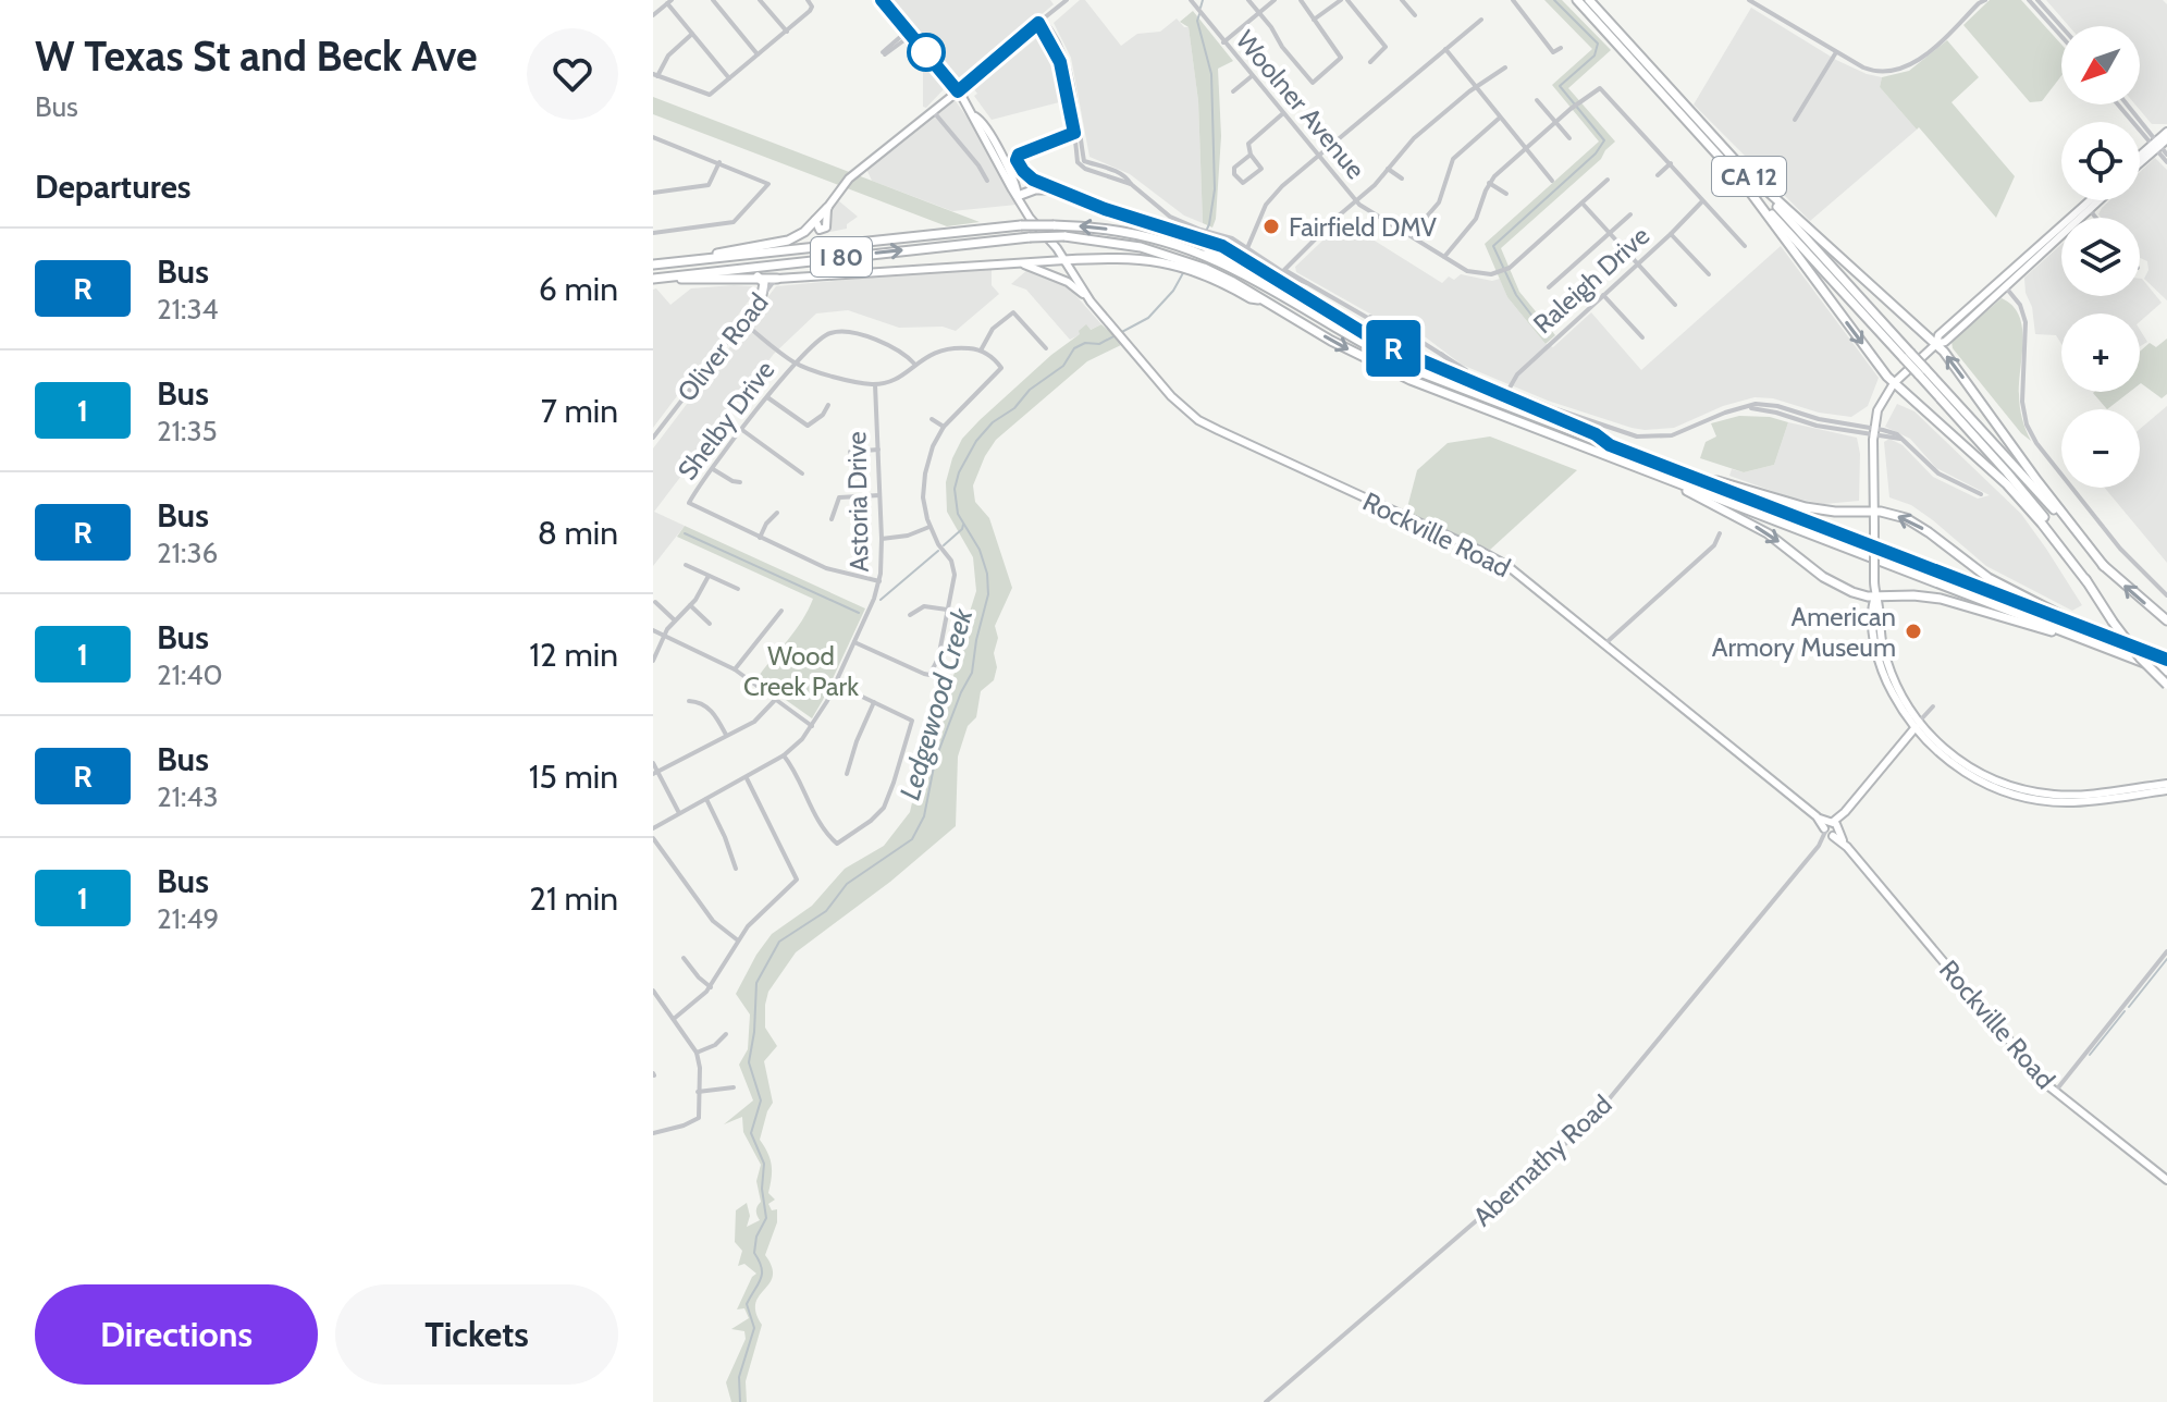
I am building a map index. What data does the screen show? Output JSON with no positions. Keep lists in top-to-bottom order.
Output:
{
  "streets": {
    "highway": ["CA 12", "I 80"],
    "main road": ["Oliver Road", "Rockville Road", "Abernathy Road"],
    "street": [
      "Woolner Avenue",
      "Raleigh Drive",
      "Shelby Drive",
      "Astoria Drive"
    ]
  },
  "crossings": [
    ["Oliver Road", "Rockville Road"],
    ["Shelby Drive", "Astoria Drive"],
    ["Rockville Road", "Abernathy Road"]
  ],
  "water": ["Ledgewood Creek"],
  "parks": ["Wood Creek Park"],
  "places": ["Fairfield DMV", "American Armory Museum"],
  "lines": ["bus line R"],
  "north": "bottom left",
  "page": {
    "heading": [
      ["W Texas St and Beck Ave", "Bus"],
      "Departures"
    ],
    "on_map": "R",
    "map_buttons": ["+", "−"],
    "list": [
      {
        "mark": "R",
        "name": "Bus",
        "note": "21:34",
        "value": "6 min"
      },
      {
        "mark": "1",
        "name": "Bus",
        "note": "21:35",
        "value": "7 min"
      },
      {
        "mark": "R",
        "name": "Bus",
        "note": "21:36",
        "value": "8 min"
      },
      {
        "mark": "1",
        "name": "Bus",
        "note": "21:40",
        "value": "12 min"
      },
      {
        "mark": "R",
        "name": "Bus",
        "note": "21:43",
        "value": "15 min"
      },
      {
        "mark": "1",
        "name": "Bus",
        "note": "21:49",
        "value": "21 min"
      }
    ],
    "buttons": ["Directions", "Tickets"]
  }
}
